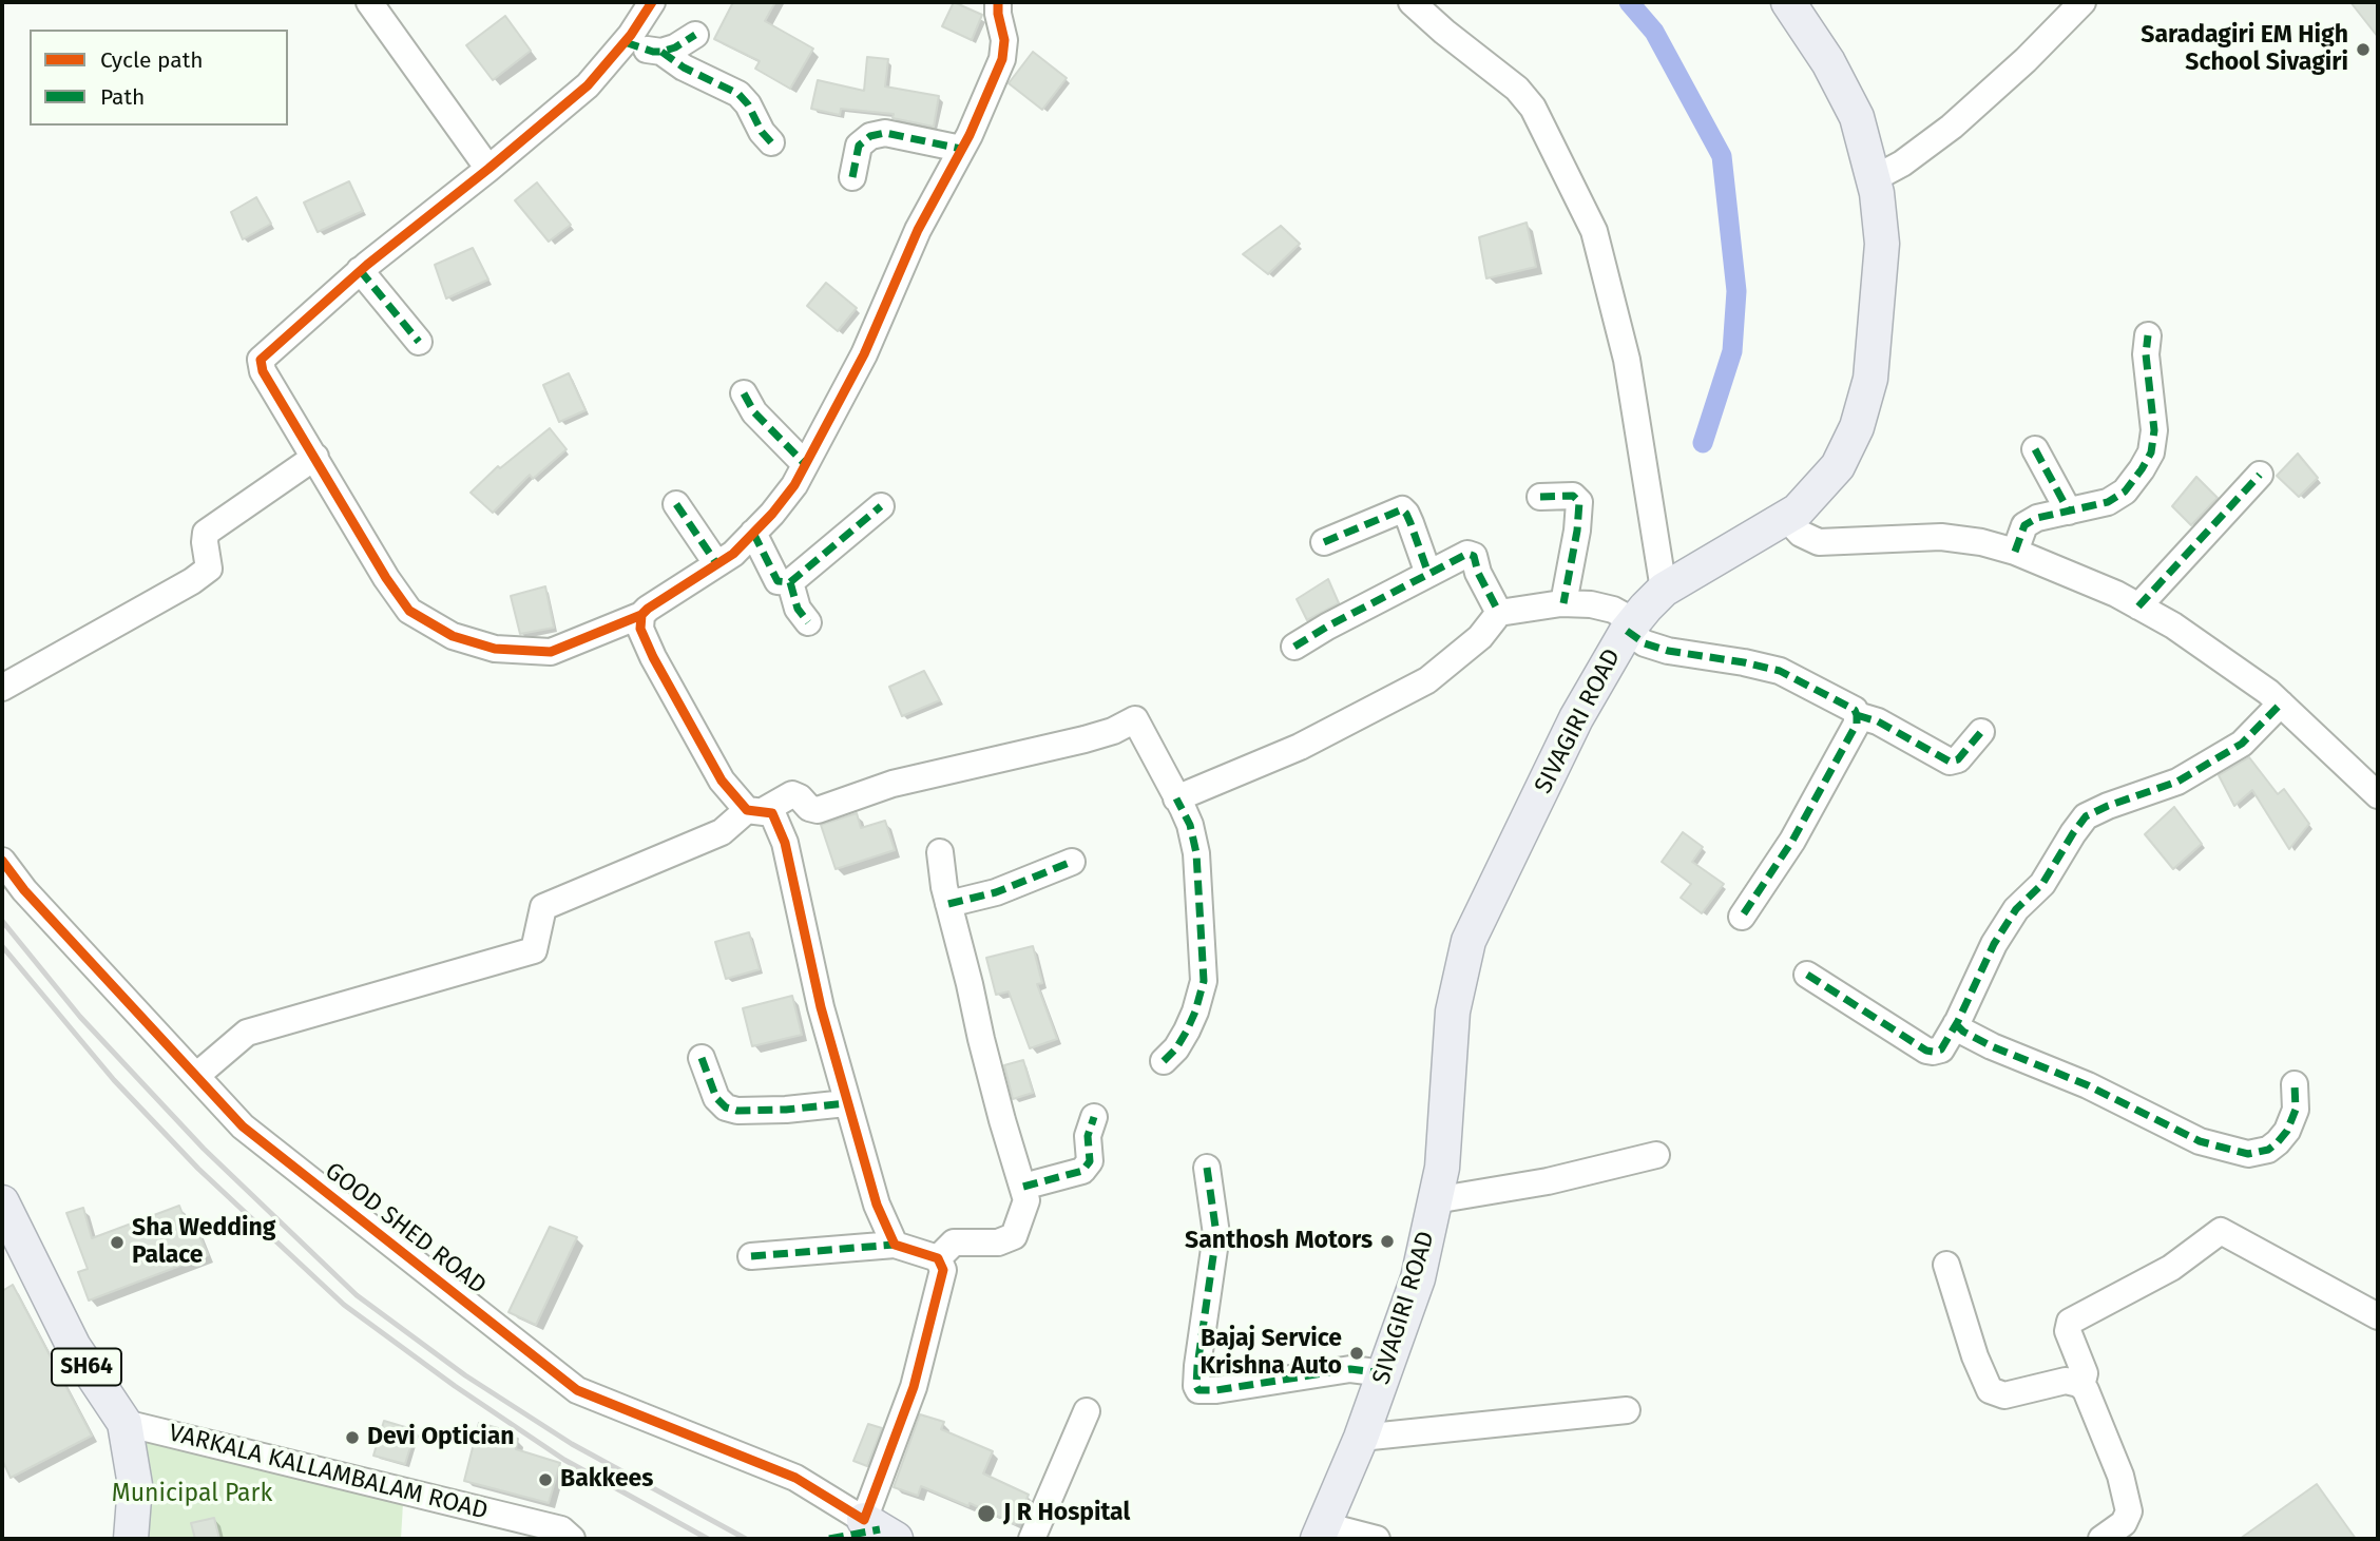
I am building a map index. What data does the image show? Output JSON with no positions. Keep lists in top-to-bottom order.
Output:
{
  "streets": {
    "main road": ["SIVAGIRI ROAD", "GOOD SHED ROAD", "SH64"],
    "street": ["VARKALA KALLAMBALAM ROAD"]
  },
  "crossings": [
    ["SH64", "VARKALA KALLAMBALAM ROAD"]
  ],
  "parks": ["Municipal Park"],
  "places": [
    "Saradagiri EM High School Sivagiri",
    "Santhosh Motors",
    "Sha Wedding Palace",
    "Bajaj Service Krishna Auto",
    "Devi Optician",
    "Bakkees",
    "J R Hospital"
  ],
  "legend": ["Cycle path", "Path"]
}
